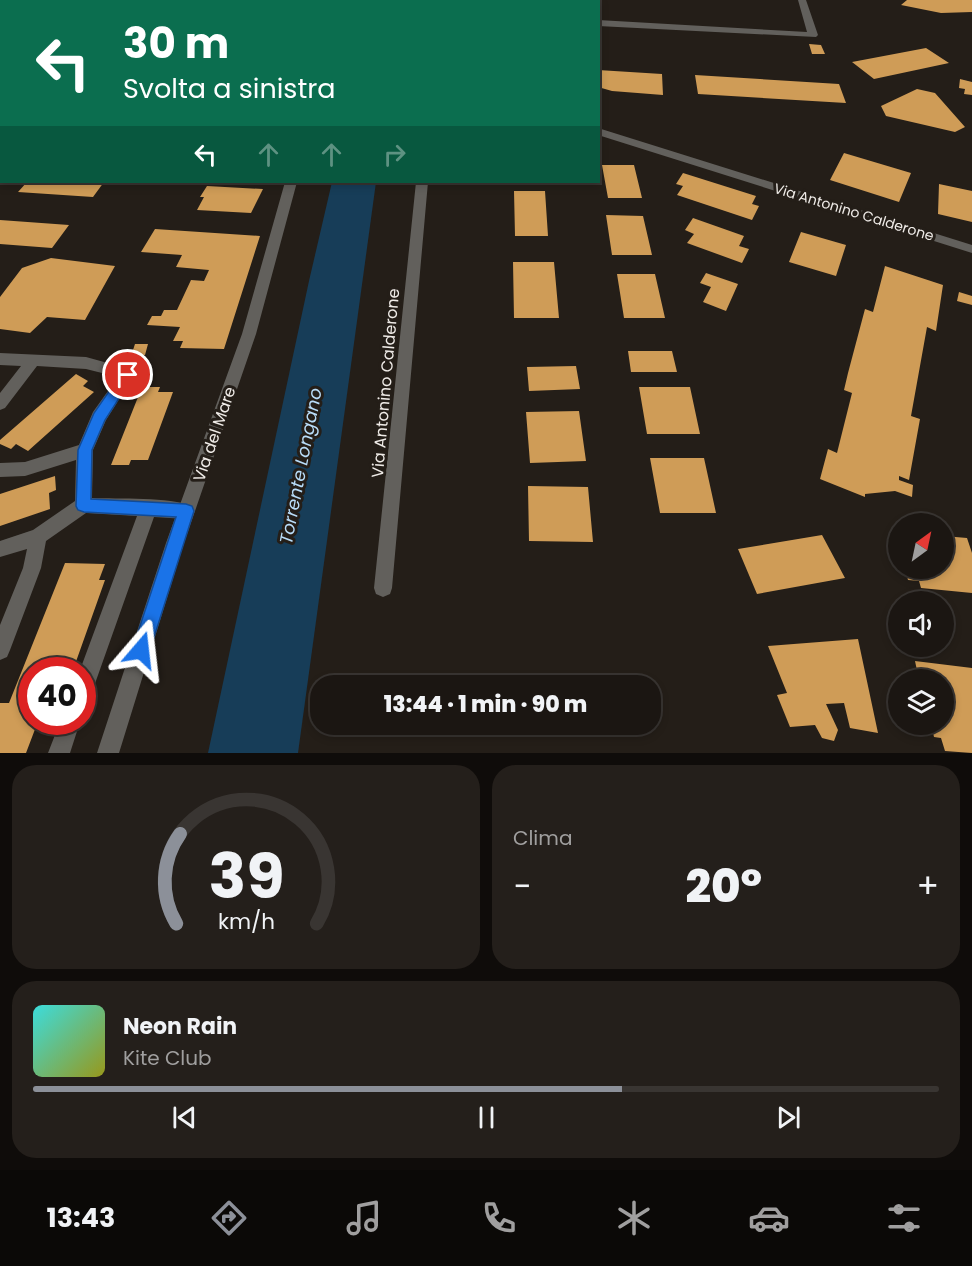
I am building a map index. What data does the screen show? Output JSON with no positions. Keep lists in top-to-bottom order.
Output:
{
  "streets": {
    "street": ["Via Antonino Calderone", "Via del Mare"]
  },
  "water": ["Torrente Longano"],
  "north": "top right",
  "page": {
    "turn": ["30 m", "Svolta a sinistra"],
    "limit": "40",
    "trip": "13:44 · 1 min · 90 m",
    "tile": "Clima",
    "heat": ["−", "20°", "+"],
    "song": ["Neon Rain", "Kite Club"],
    "tabs": "13:43",
    "gauge": ["39", "km/h"]
  }
}
